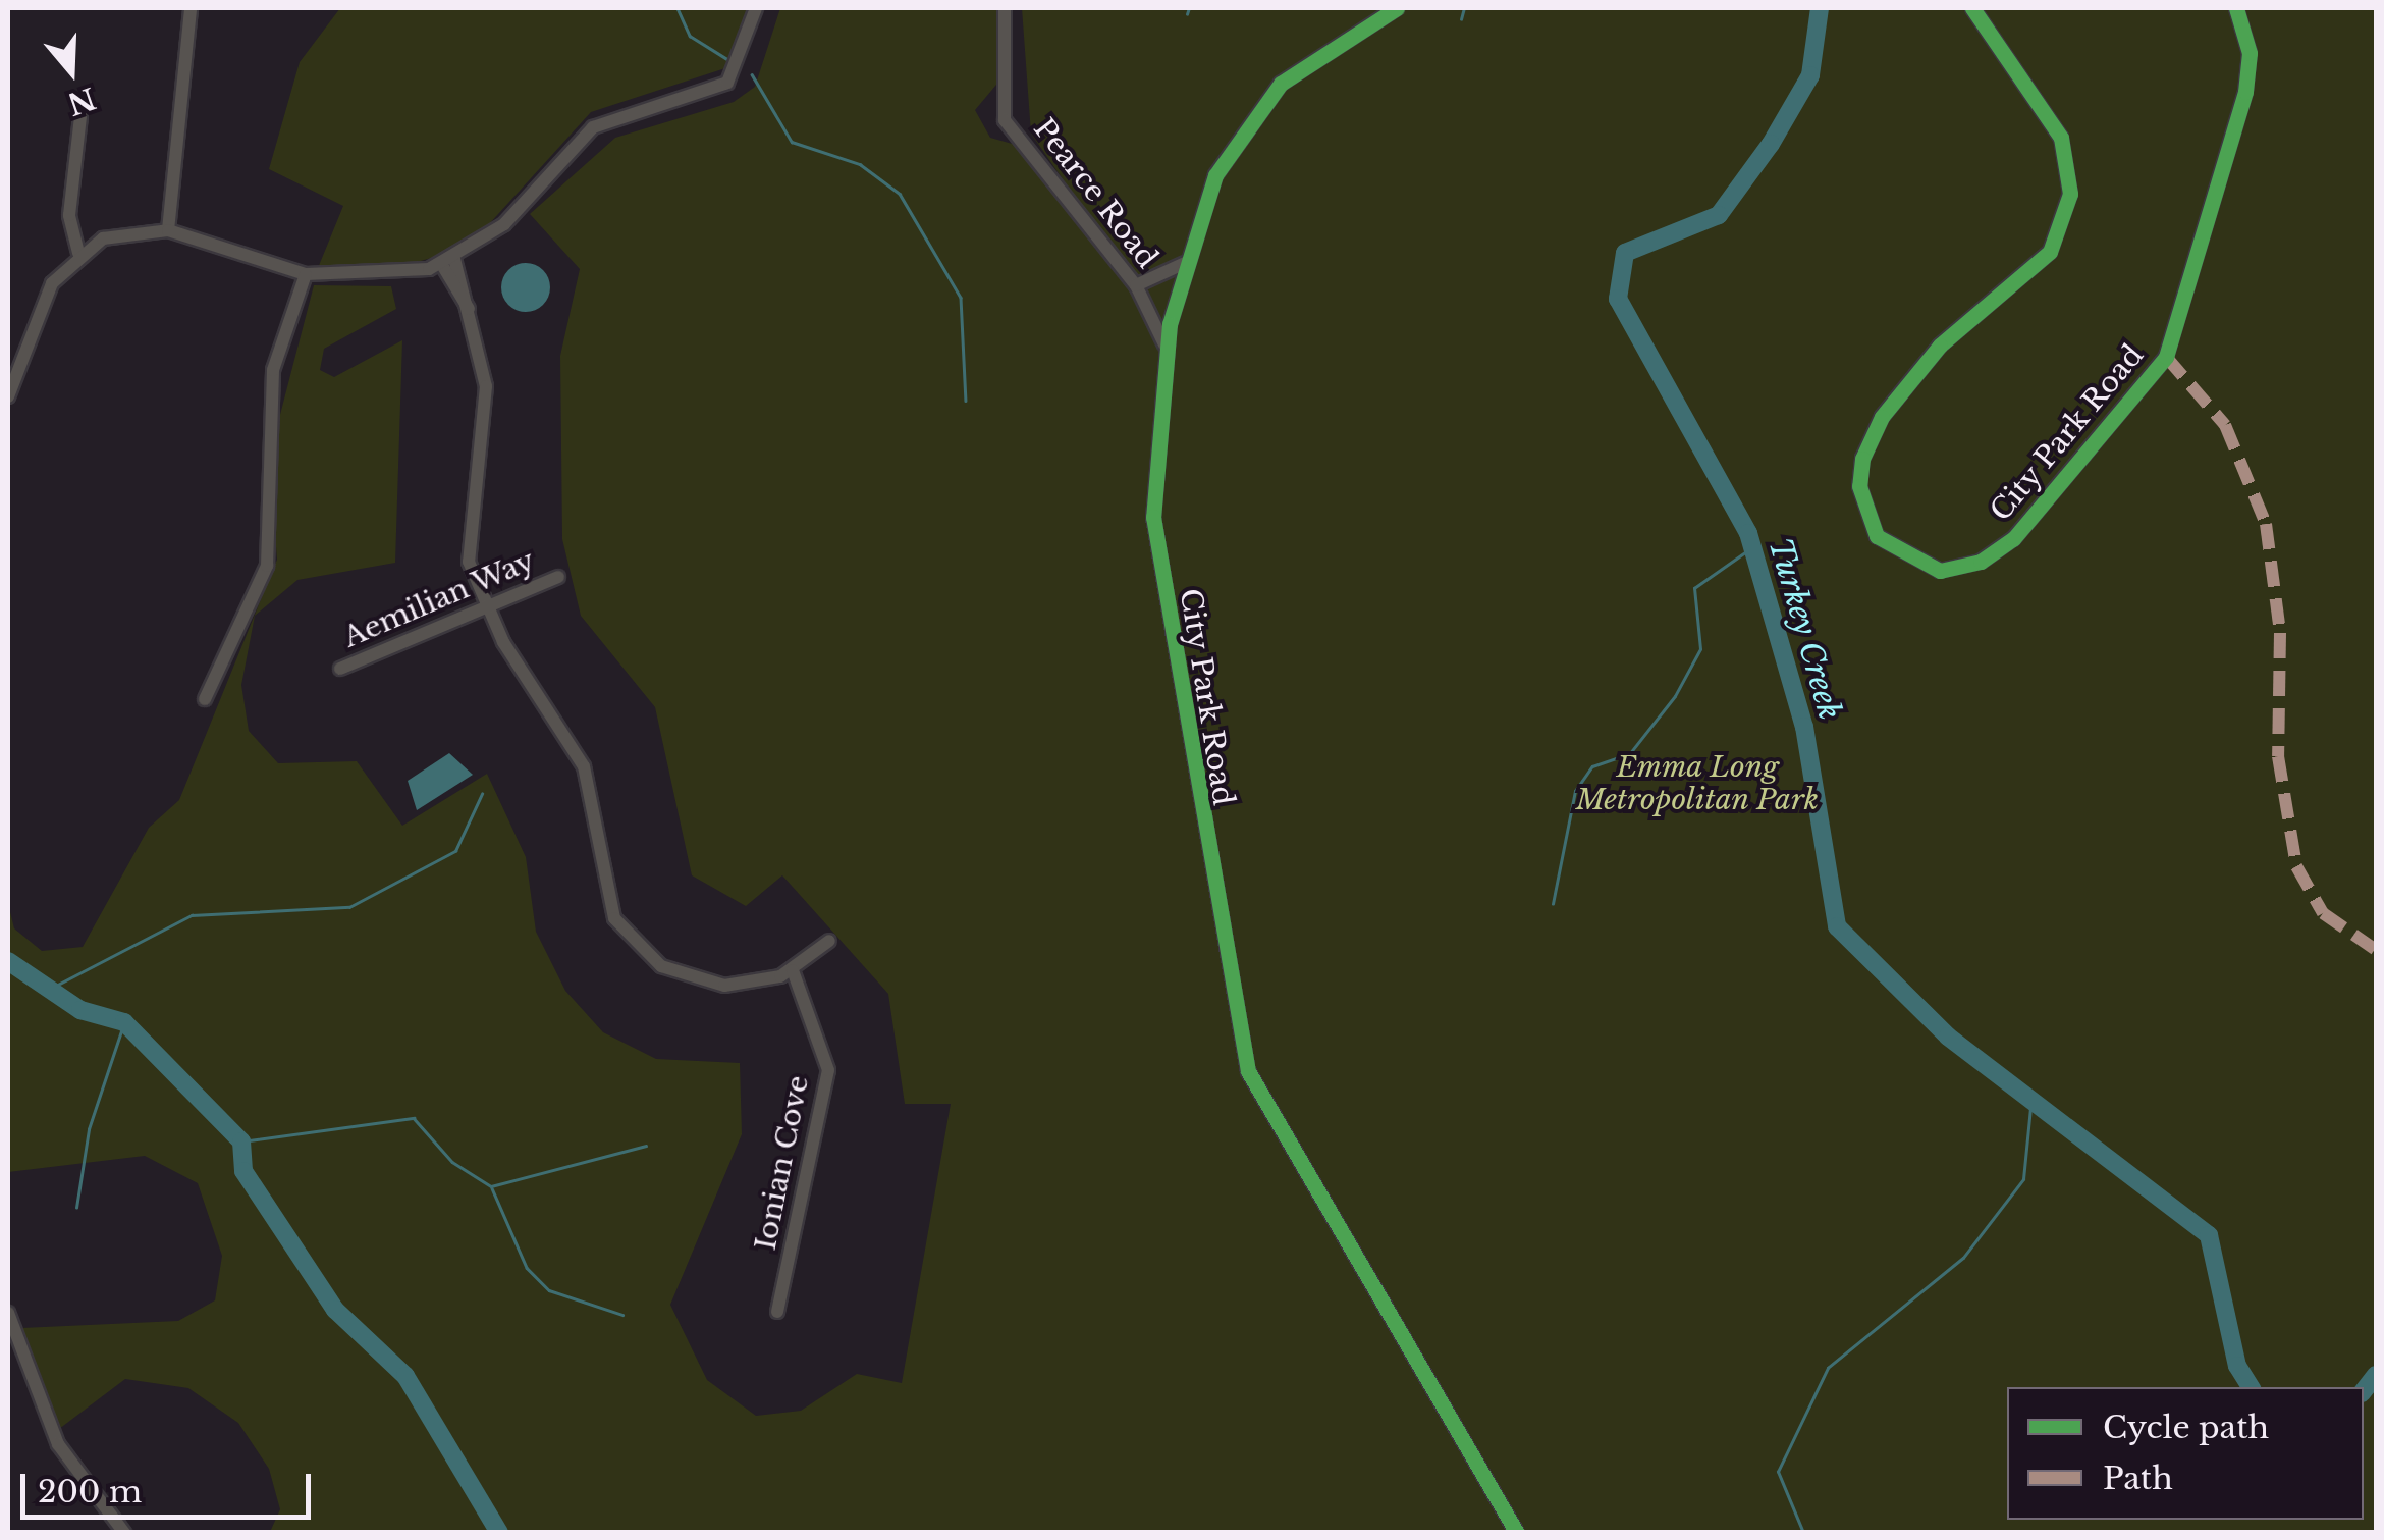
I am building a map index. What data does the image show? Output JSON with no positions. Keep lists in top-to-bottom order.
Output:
{
  "streets": {
    "street": [
      "Pearce Road",
      "City Park Road",
      "Aemilian Way",
      "Ionian Cove"
    ]
  },
  "crossings": [
    ["Pearce Road", "City Park Road"]
  ],
  "water": ["Turkey Creek"],
  "parks": ["Emma Long Metropolitan Park"],
  "legend": ["Cycle path", "Path"],
  "scale_bar": "200 m",
  "north": "bottom"
}
